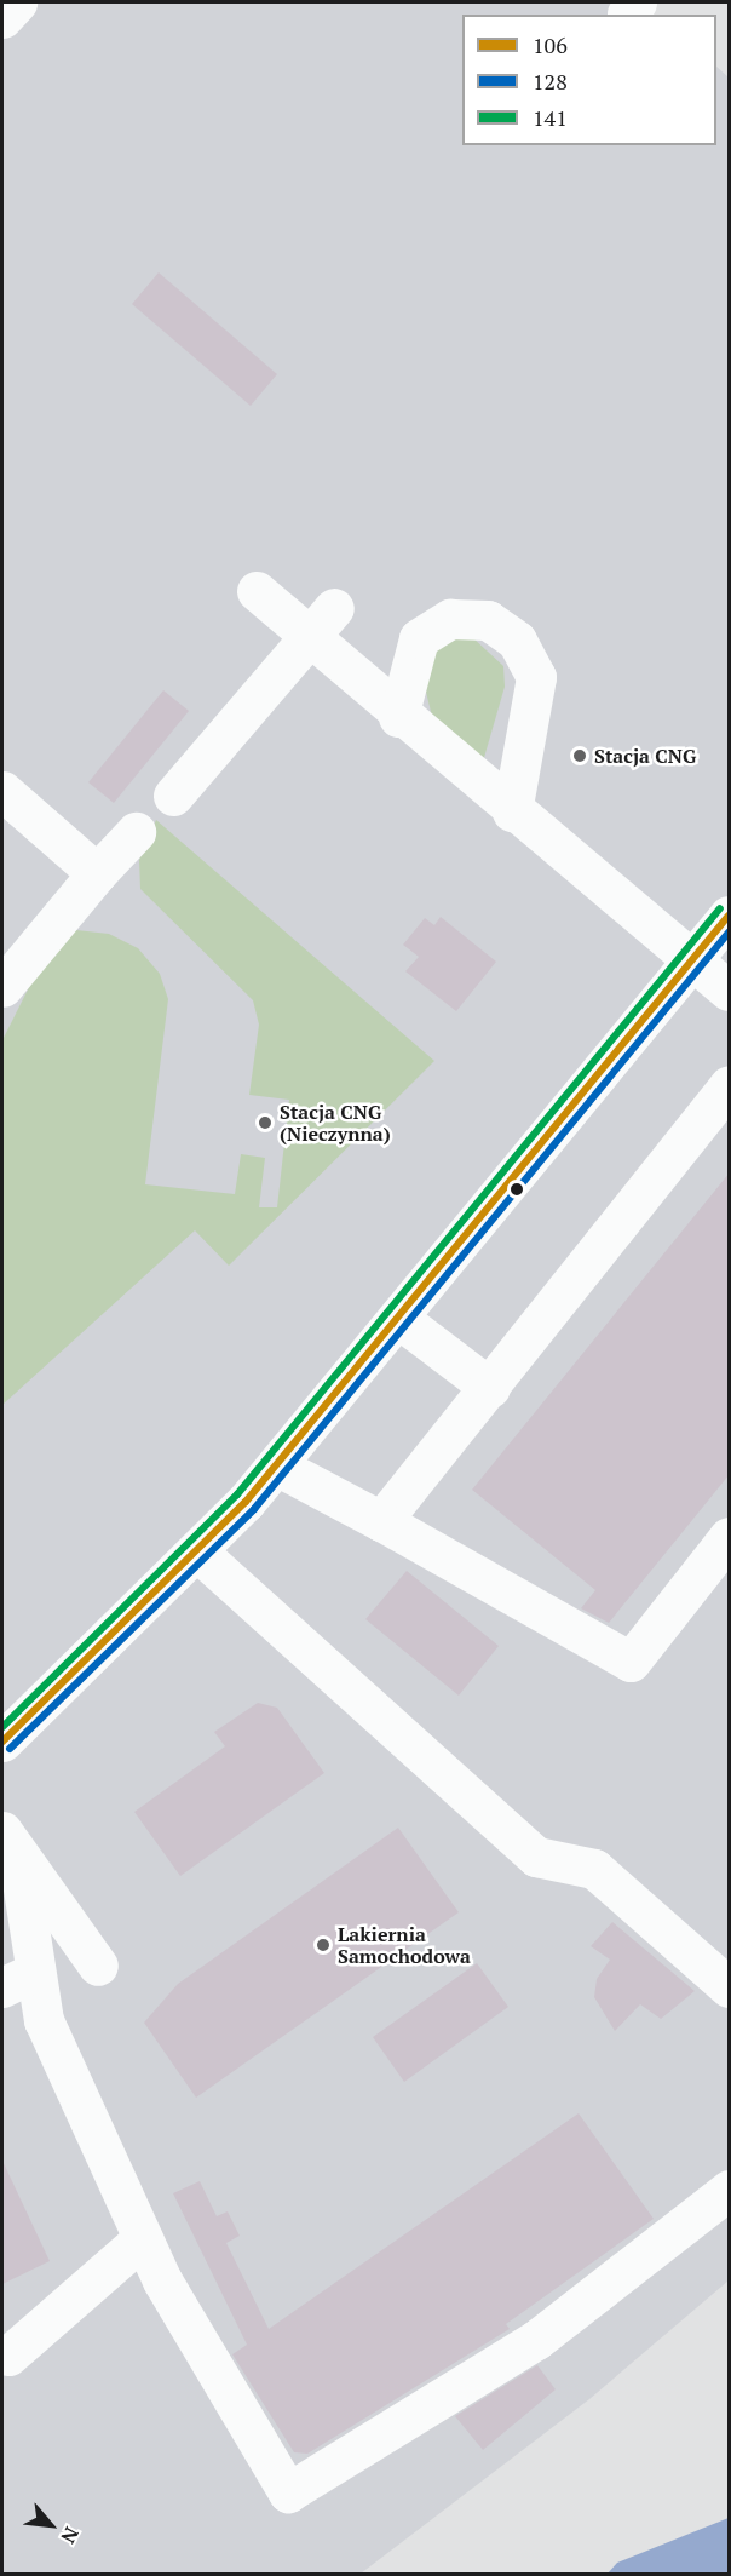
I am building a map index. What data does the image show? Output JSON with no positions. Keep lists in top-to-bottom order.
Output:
{
  "places": ["Stacja CNG", "Stacja CNG (Nieczynna)", "Lakiernia Samochodowa"],
  "lines": ["transit line 141", "transit line 106", "transit line 128"],
  "legend": ["106", "128", "141"],
  "north": "bottom right"
}
